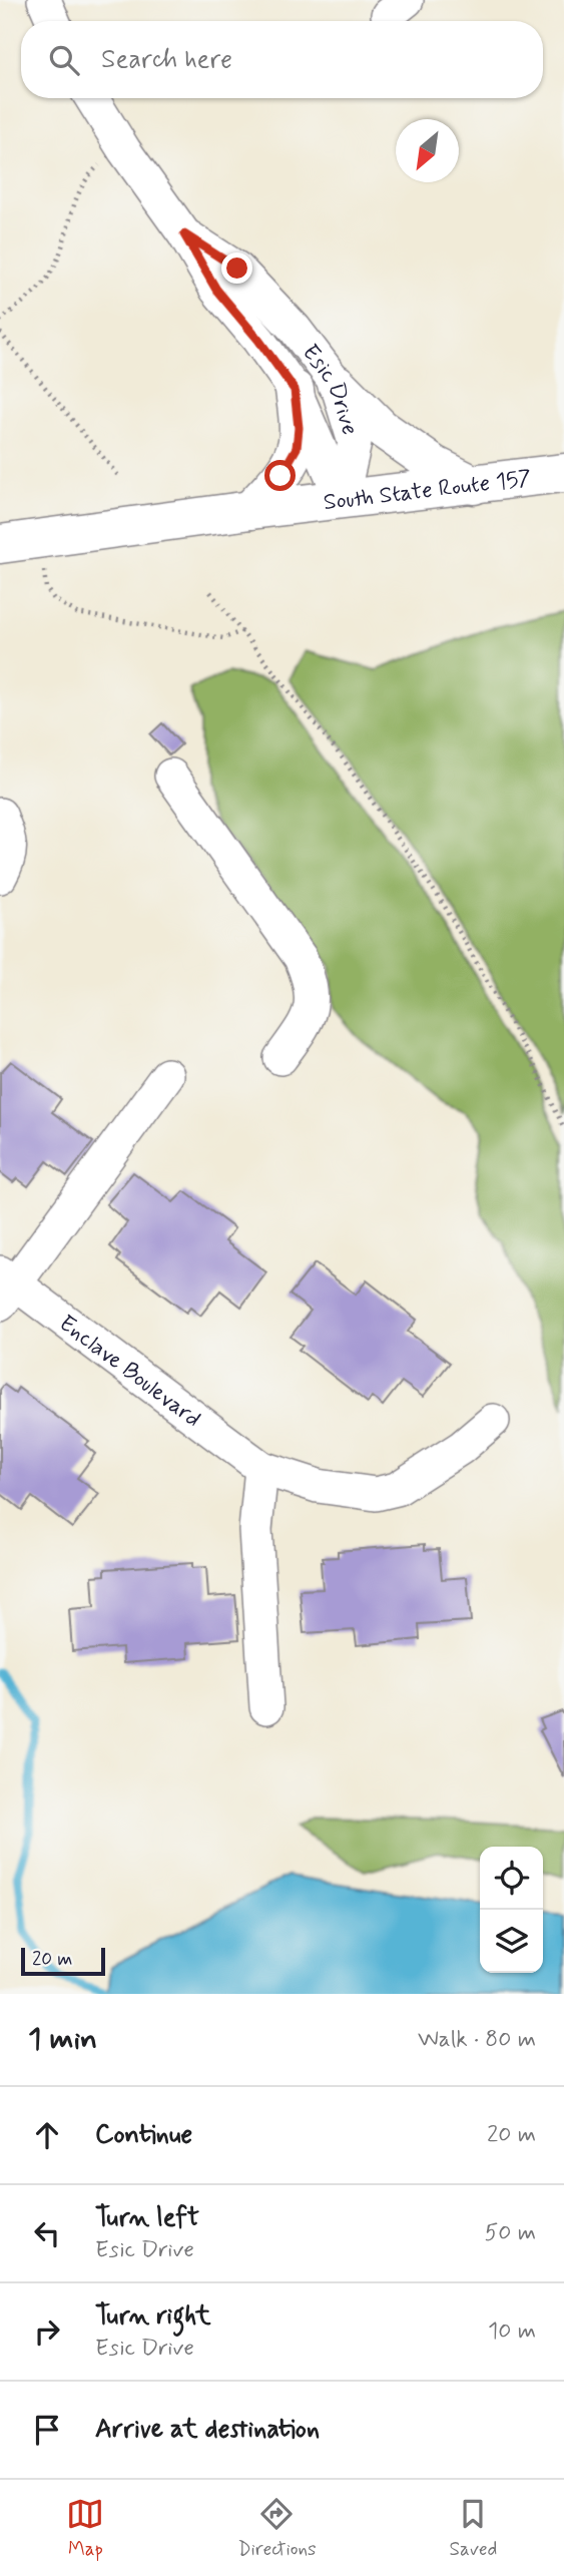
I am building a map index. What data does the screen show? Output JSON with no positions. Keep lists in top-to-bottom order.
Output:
{
  "streets": {
    "main road": ["South State Route 157"],
    "street": ["Esic Drive", "Enclave Boulevard"]
  },
  "crossings": [
    ["Esic Drive", "South State Route 157"]
  ],
  "scale_bar": "20 m",
  "north": "bottom left",
  "page": {
    "search": "Search here",
    "scale": "20 m",
    "heading": ["1 min", "Walk · 80 m"],
    "list": [
      ["Continue", "20 m"],
      ["Turn left", "Esic Drive", "50 m"],
      ["Turn right", "Esic Drive", "10 m"],
      "Arrive at destination"
    ],
    "nav": ["Map", "Directions", "Saved"]
  }
}
